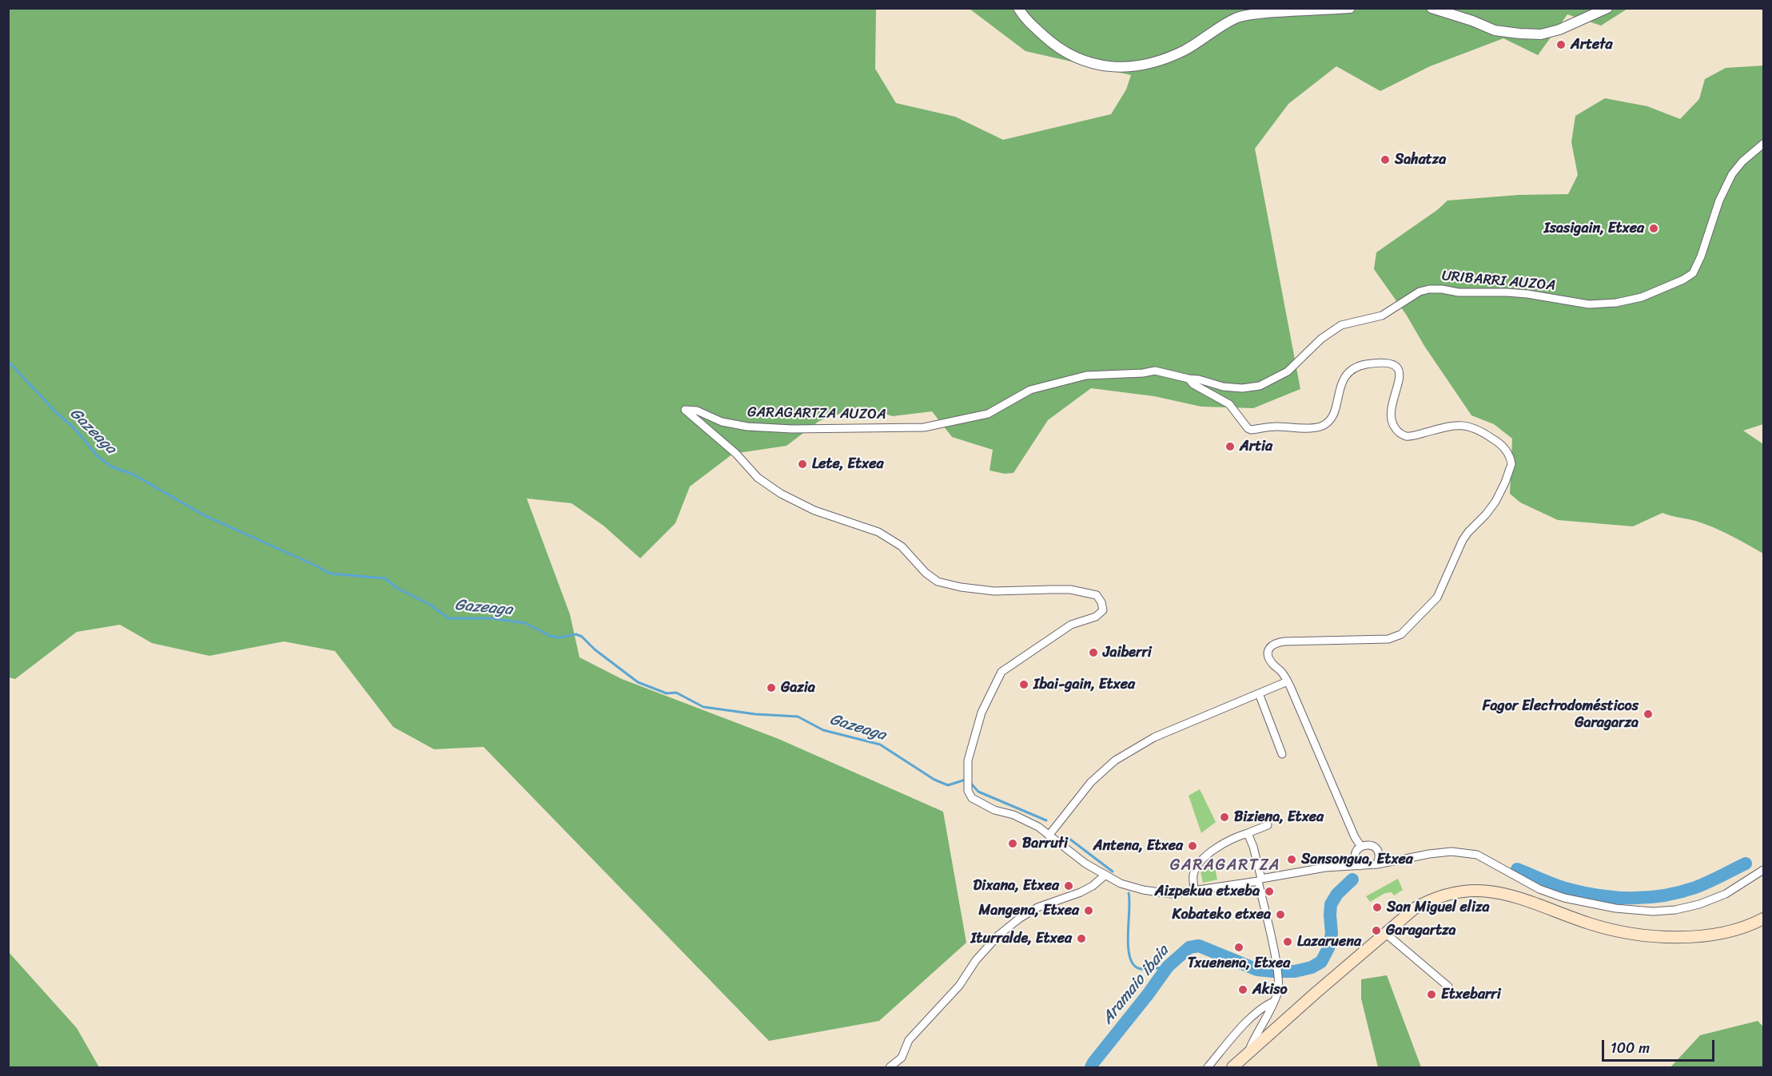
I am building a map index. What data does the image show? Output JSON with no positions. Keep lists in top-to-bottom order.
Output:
{
  "streets": {
    "street": ["URIBARRI AUZOA", "GARAGARTZA AUZOA"]
  },
  "crossings": [
    ["URIBARRI AUZOA", "GARAGARTZA AUZOA"]
  ],
  "districts": ["GARAGARTZA"],
  "water": ["Gazeaga", "Aramaio ibaia"],
  "places": [
    "Arteta",
    "Sahatza",
    "Isasigain, Etxea",
    "Artia",
    "Lete, Etxea",
    "Jaiberri",
    "Ibai-gain, Etxea",
    "Gazia",
    "Fagor Electrodomésticos Garagarza",
    "Biziena, Etxea",
    "Barruti",
    "Antena, Etxea",
    "Sansongua, Etxea",
    "Dixana, Etxea",
    "Aizpekua etxeba",
    "San Miguel eliza",
    "Mangena, Etxea",
    "Kobateko etxea",
    "Garagartza",
    "Iturralde, Etxea",
    "Lazaruena",
    "Txuenena, Etxea",
    "Akiso",
    "Etxebarri"
  ],
  "scale_bar": "100 m"
}
